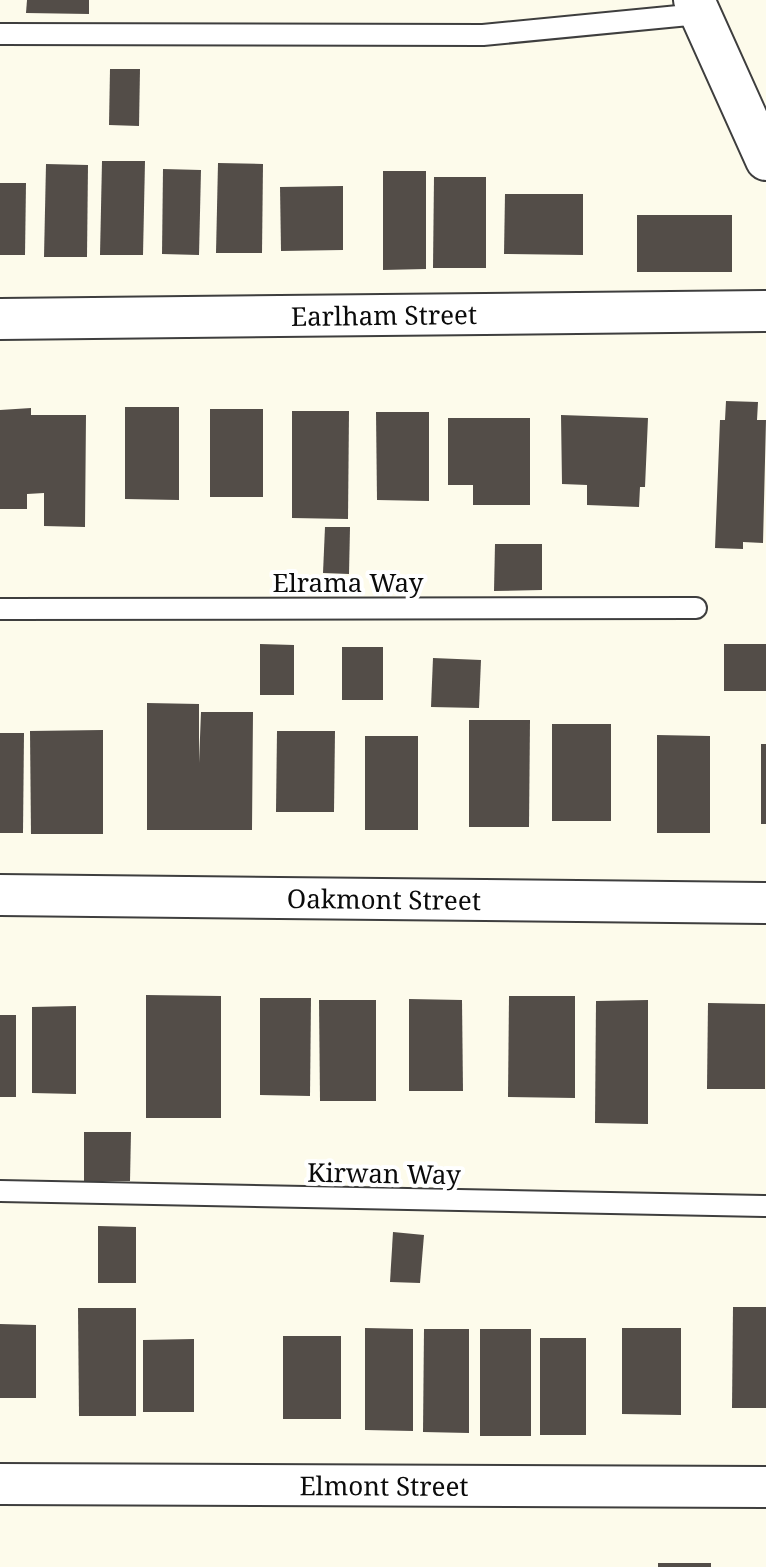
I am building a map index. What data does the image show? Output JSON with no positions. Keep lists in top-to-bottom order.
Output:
{
  "streets": {
    "street": ["Earlham Street", "Oakmont Street", "Elmont Street"],
    "lane": ["Elrama Way", "Kirwan Way"]
  }
}
